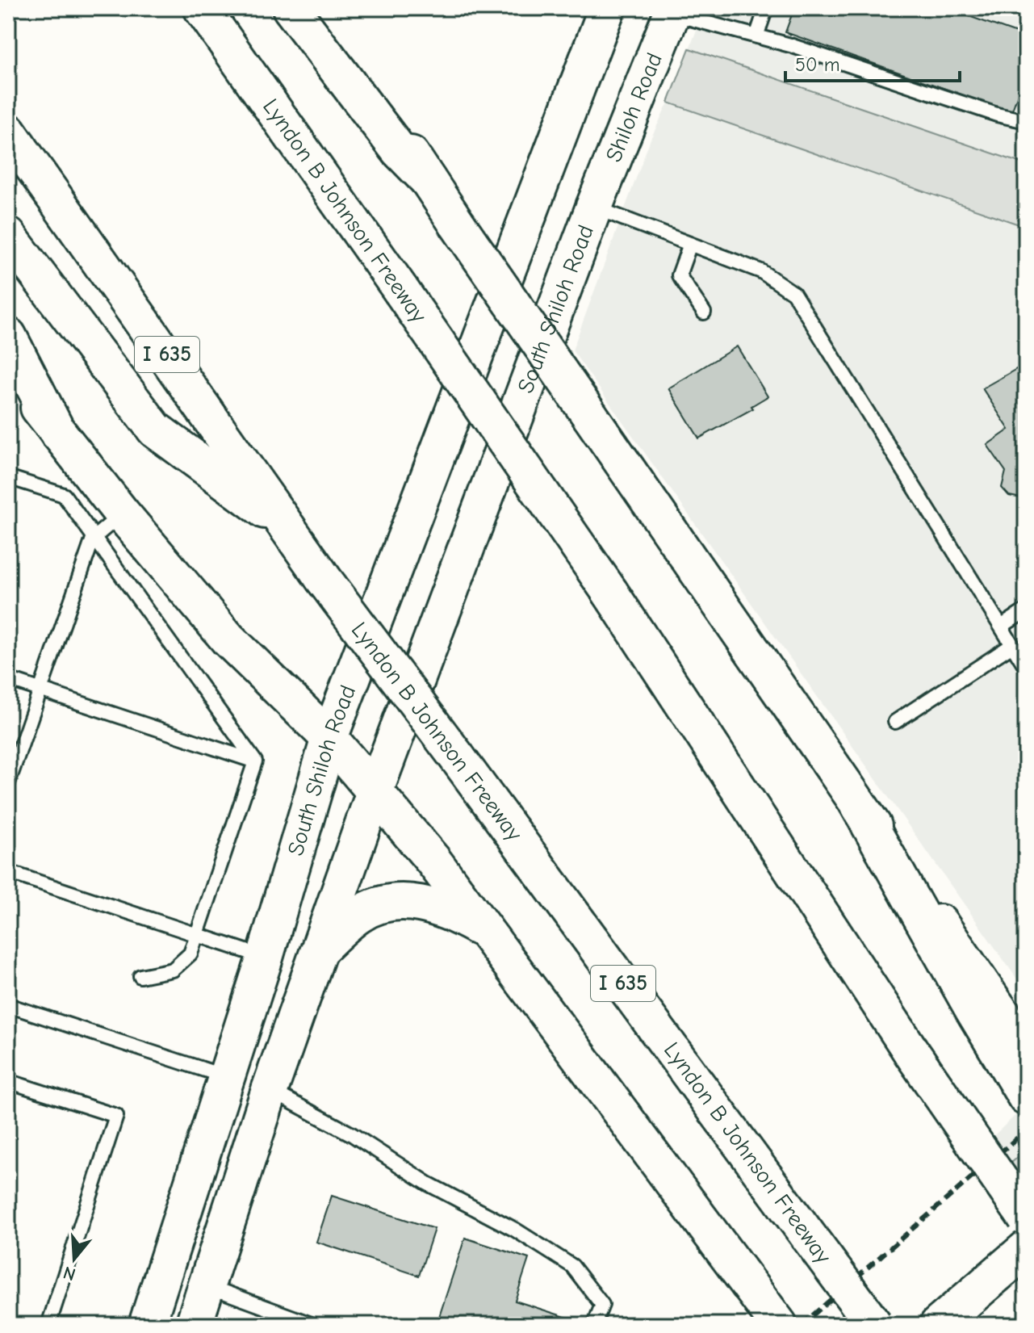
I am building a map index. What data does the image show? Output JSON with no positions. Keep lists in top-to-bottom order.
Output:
{
  "streets": {
    "main road": [
      "Shiloh Road",
      "Lyndon B Johnson Freeway",
      "South Shiloh Road",
      "I 635"
    ]
  },
  "crossings": [
    ["Shiloh Road", "South Shiloh Road"]
  ],
  "scale_bar": "50 m",
  "north": "bottom"
}
